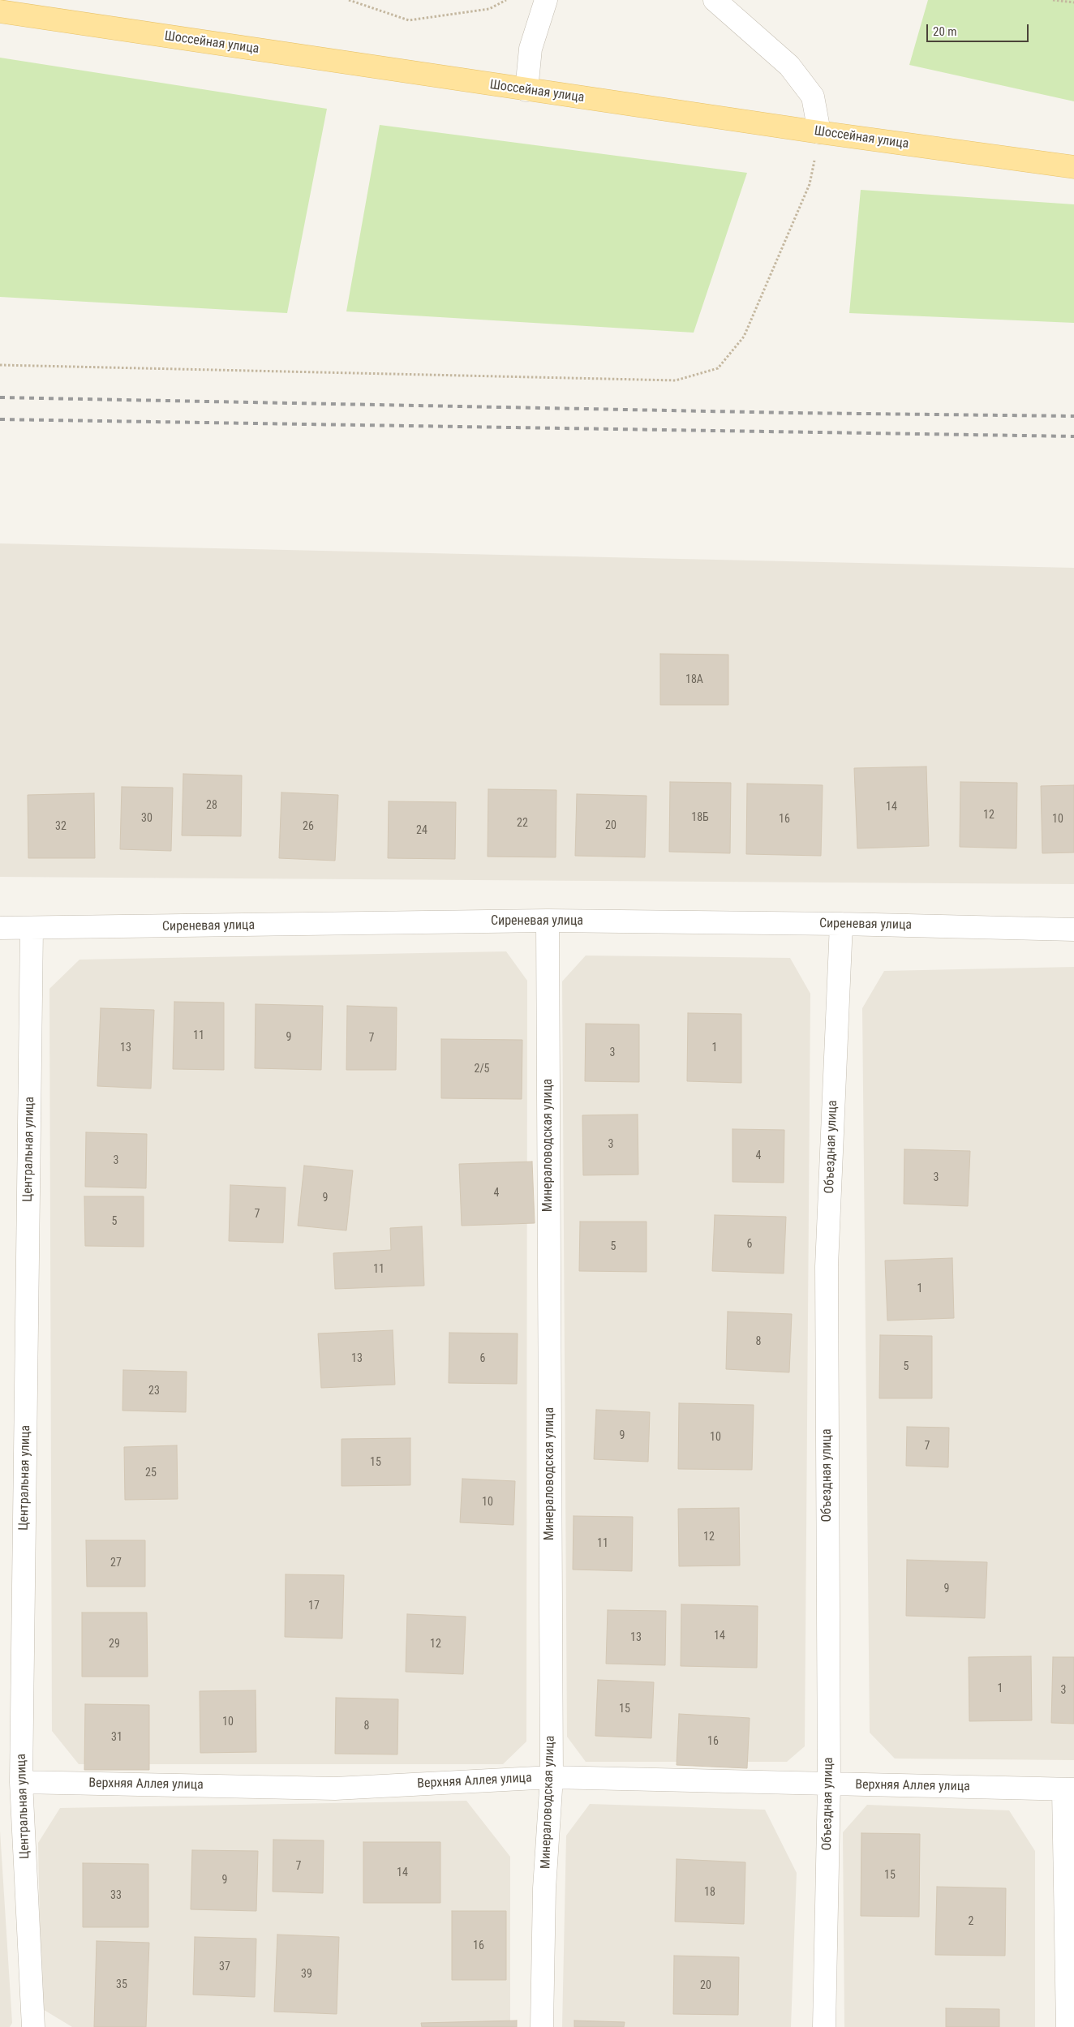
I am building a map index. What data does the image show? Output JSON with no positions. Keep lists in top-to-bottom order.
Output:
{
  "streets": {
    "main road": ["Шоссейная улица"],
    "street": [
      "Сиреневая улица",
      "Минераловодская улица",
      "Объездная улица",
      "Центральная улица",
      "Верхняя Аллея улица"
    ]
  },
  "crossings": [
    ["Сиреневая улица", "Минераловодская улица"],
    ["Сиреневая улица", "Объездная улица"],
    ["Сиреневая улица", "Центральная улица"],
    ["Минераловодская улица", "Верхняя Аллея улица"],
    ["Объездная улица", "Верхняя Аллея улица"],
    ["Центральная улица", "Верхняя Аллея улица"]
  ],
  "house_numbers": [
    "18А",
    "28",
    "14",
    "12",
    "18Б",
    "30",
    "16",
    "10",
    "22",
    "20",
    "32",
    "26",
    "24",
    "11",
    "9",
    "7",
    "13",
    "1",
    "3",
    "2/5",
    "3",
    "4",
    "3",
    "3",
    "4",
    "9",
    "7",
    "5",
    "6",
    "5",
    "11",
    "1",
    "8",
    "13",
    "6",
    "5",
    "23",
    "9",
    "10",
    "7",
    "15",
    "25",
    "10",
    "12",
    "11",
    "27",
    "9",
    "17",
    "14",
    "13",
    "29",
    "12",
    "1",
    "3",
    "15",
    "10",
    "8",
    "31",
    "16",
    "7",
    "14",
    "15",
    "9",
    "18",
    "33",
    "2",
    "16",
    "37",
    "39",
    "35",
    "20"
  ],
  "scale_bar": "20 m"
}
